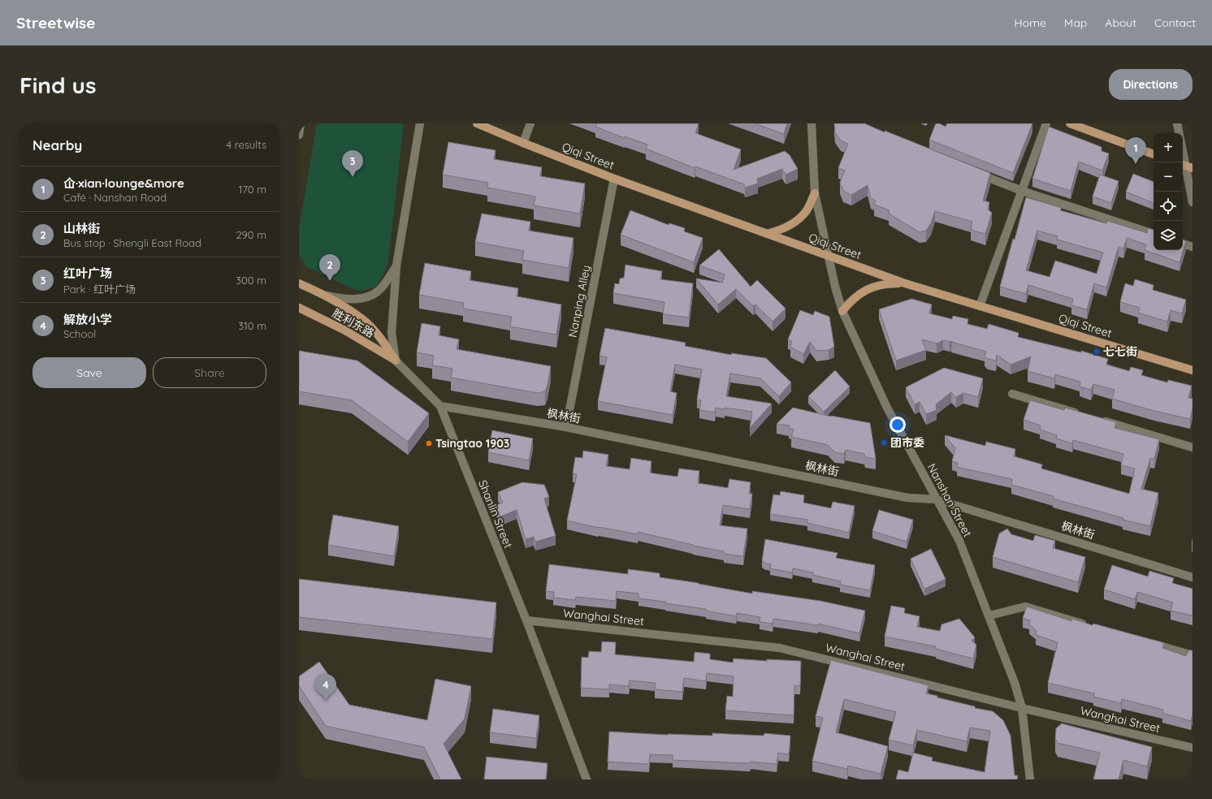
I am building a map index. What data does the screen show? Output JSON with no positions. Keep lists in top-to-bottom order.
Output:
{
  "streets": {
    "main road": ["Qiqi Street", "胜利东路"],
    "street": [
      "Nanping Alley",
      "枫林街",
      "Nanshan Street",
      "Shanlin Street",
      "Wanghai Street"
    ]
  },
  "crossings": [
    ["Qiqi Street", "Nanping Alley"],
    ["Qiqi Street", "Nanshan Street"],
    ["Nanping Alley", "枫林街"],
    ["胜利东路", "Shanlin Street"],
    ["枫林街", "Nanshan Street"],
    ["枫林街", "Shanlin Street"],
    ["Nanshan Street", "Wanghai Street"],
    ["Shanlin Street", "Wanghai Street"]
  ],
  "places": {
    "transit": ["七七街", "团市委"],
    "other": ["Tsingtao 1903"]
  },
  "page": {
    "header": "Streetwise",
    "nav": [
      "Home",
      "Map",
      "About",
      "Contact"
    ],
    "buttons": [
      "Directions",
      ["Save", "Share"]
    ],
    "title": "Find us",
    "heading": ["Nearby", "4 results"],
    "map_buttons": ["+", "−"],
    "pins": [
      "1",
      "3",
      "2",
      "4"
    ],
    "list": [
      {
        "mark": "1",
        "name": "仚·xian·lounge&more",
        "note": "Café · Nanshan Road",
        "value": "170 m"
      },
      {
        "mark": "2",
        "name": "山林街",
        "note": "Bus stop · Shengli East Road",
        "value": "290 m"
      },
      {
        "mark": "3",
        "name": "红叶广场",
        "note": "Park · 红叶广场",
        "value": "300 m"
      },
      {
        "mark": "4",
        "name": "解放小学",
        "note": "School",
        "value": "310 m"
      }
    ]
  }
}
